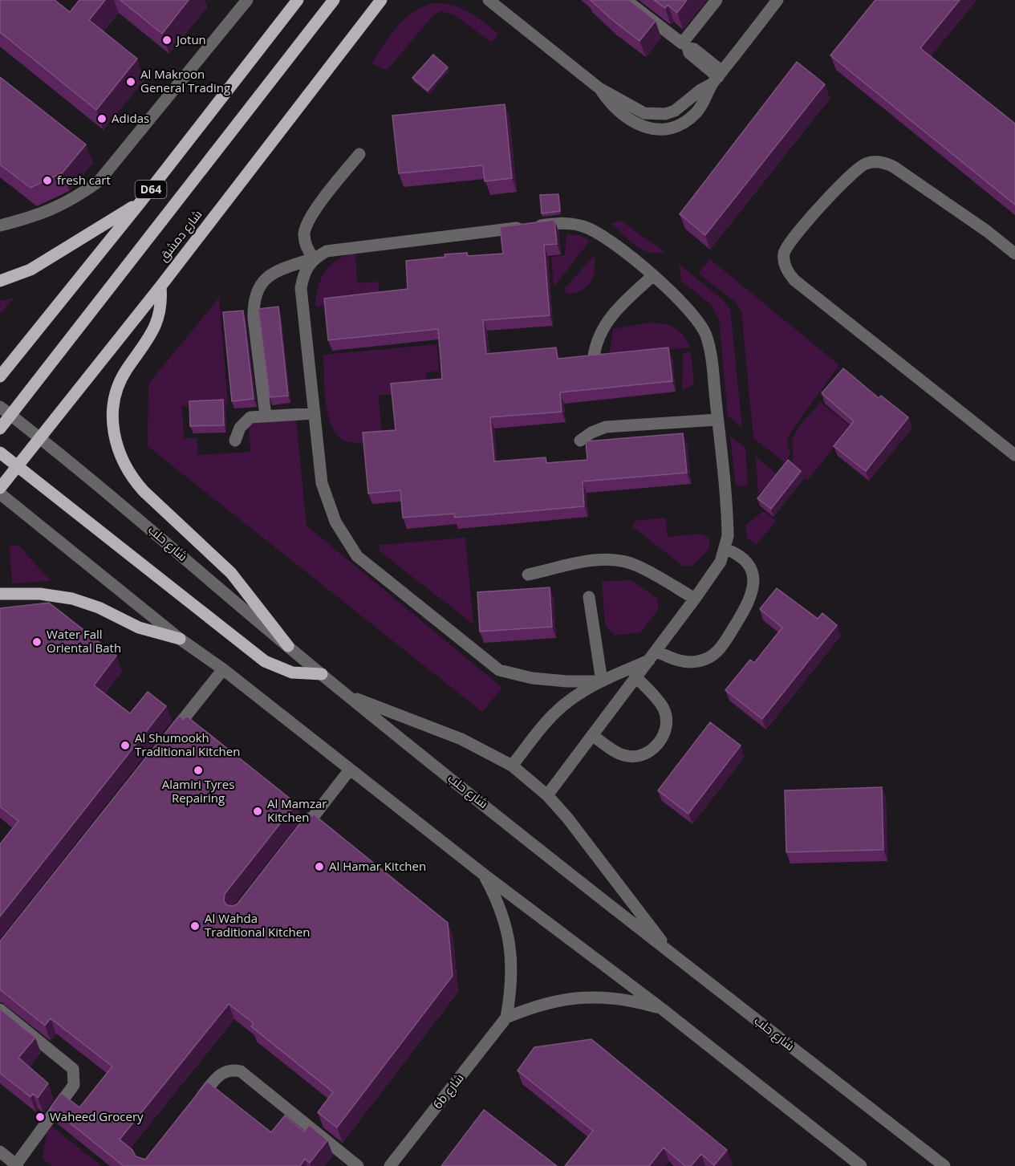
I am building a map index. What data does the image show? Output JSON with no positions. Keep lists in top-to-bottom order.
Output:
{
  "streets": {
    "main road": ["D64", "شارع دمشق"],
    "street": ["شارع حلب", "6b شارع"]
  },
  "crossings": [
    ["شارع دمشق", "شارع حلب"]
  ],
  "places": [
    "Jotun",
    "Al Makroon General Trading",
    "Adidas",
    "fresh cart",
    "Water Fall Oriental Bath",
    "Al Shumookh Traditional Kitchen",
    "Alamiri Tyres Repairing",
    "Al Mamzar Kitchen",
    "Al Hamar Kitchen",
    "Al Wahda Traditional Kitchen",
    "Waheed Grocery"
  ]
}
